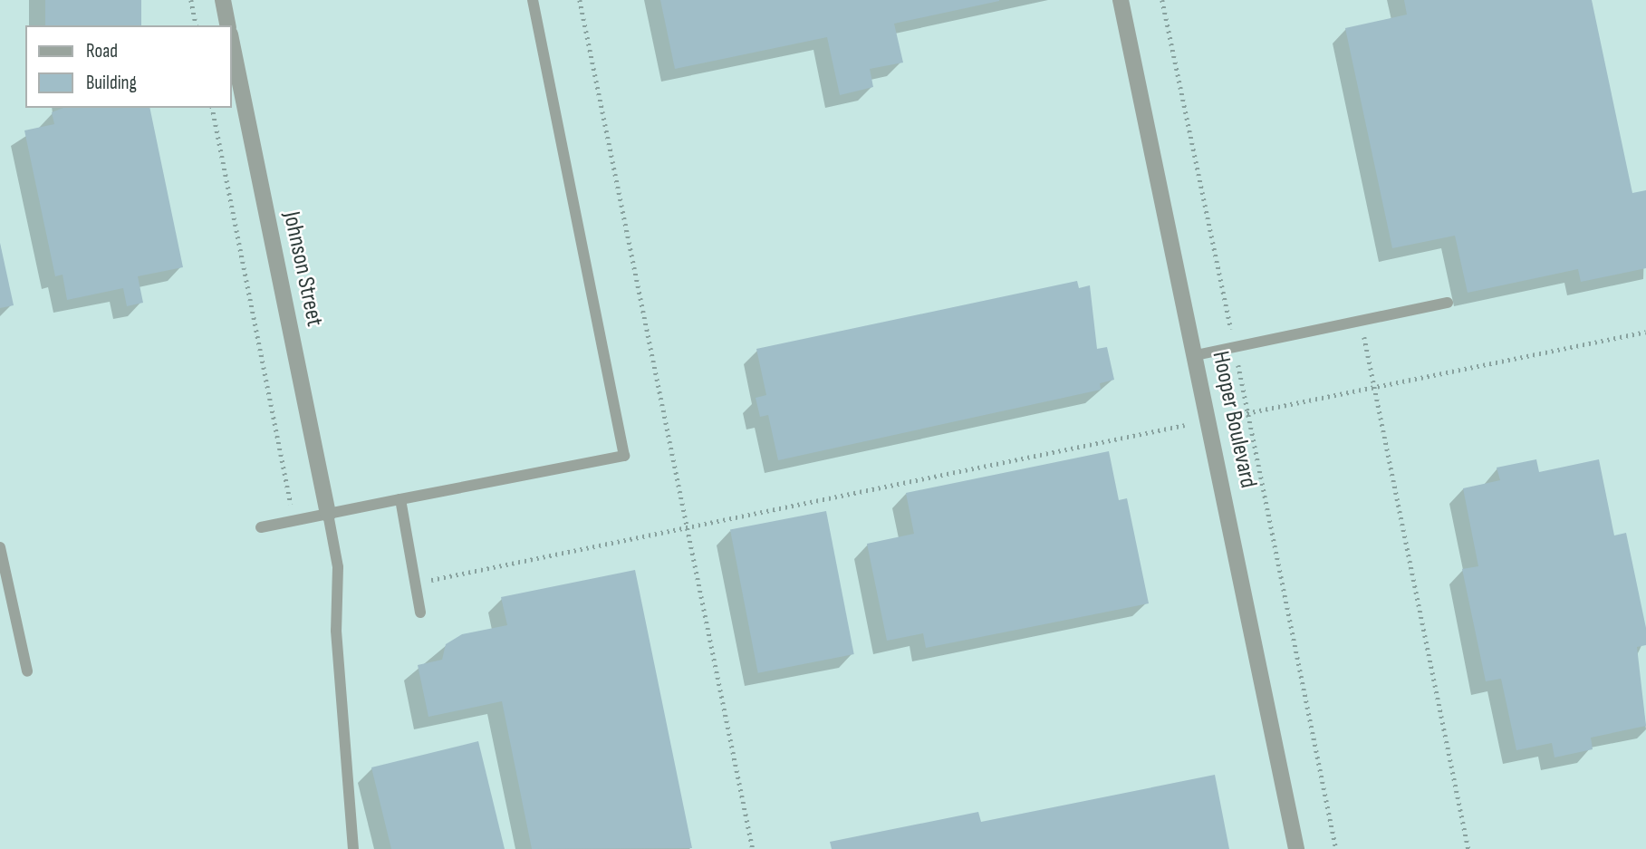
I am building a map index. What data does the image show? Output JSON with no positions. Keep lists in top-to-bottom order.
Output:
{
  "streets": {
    "street": ["Johnson Street", "Hooper Boulevard"]
  },
  "legend": ["Road", "Building"]
}
